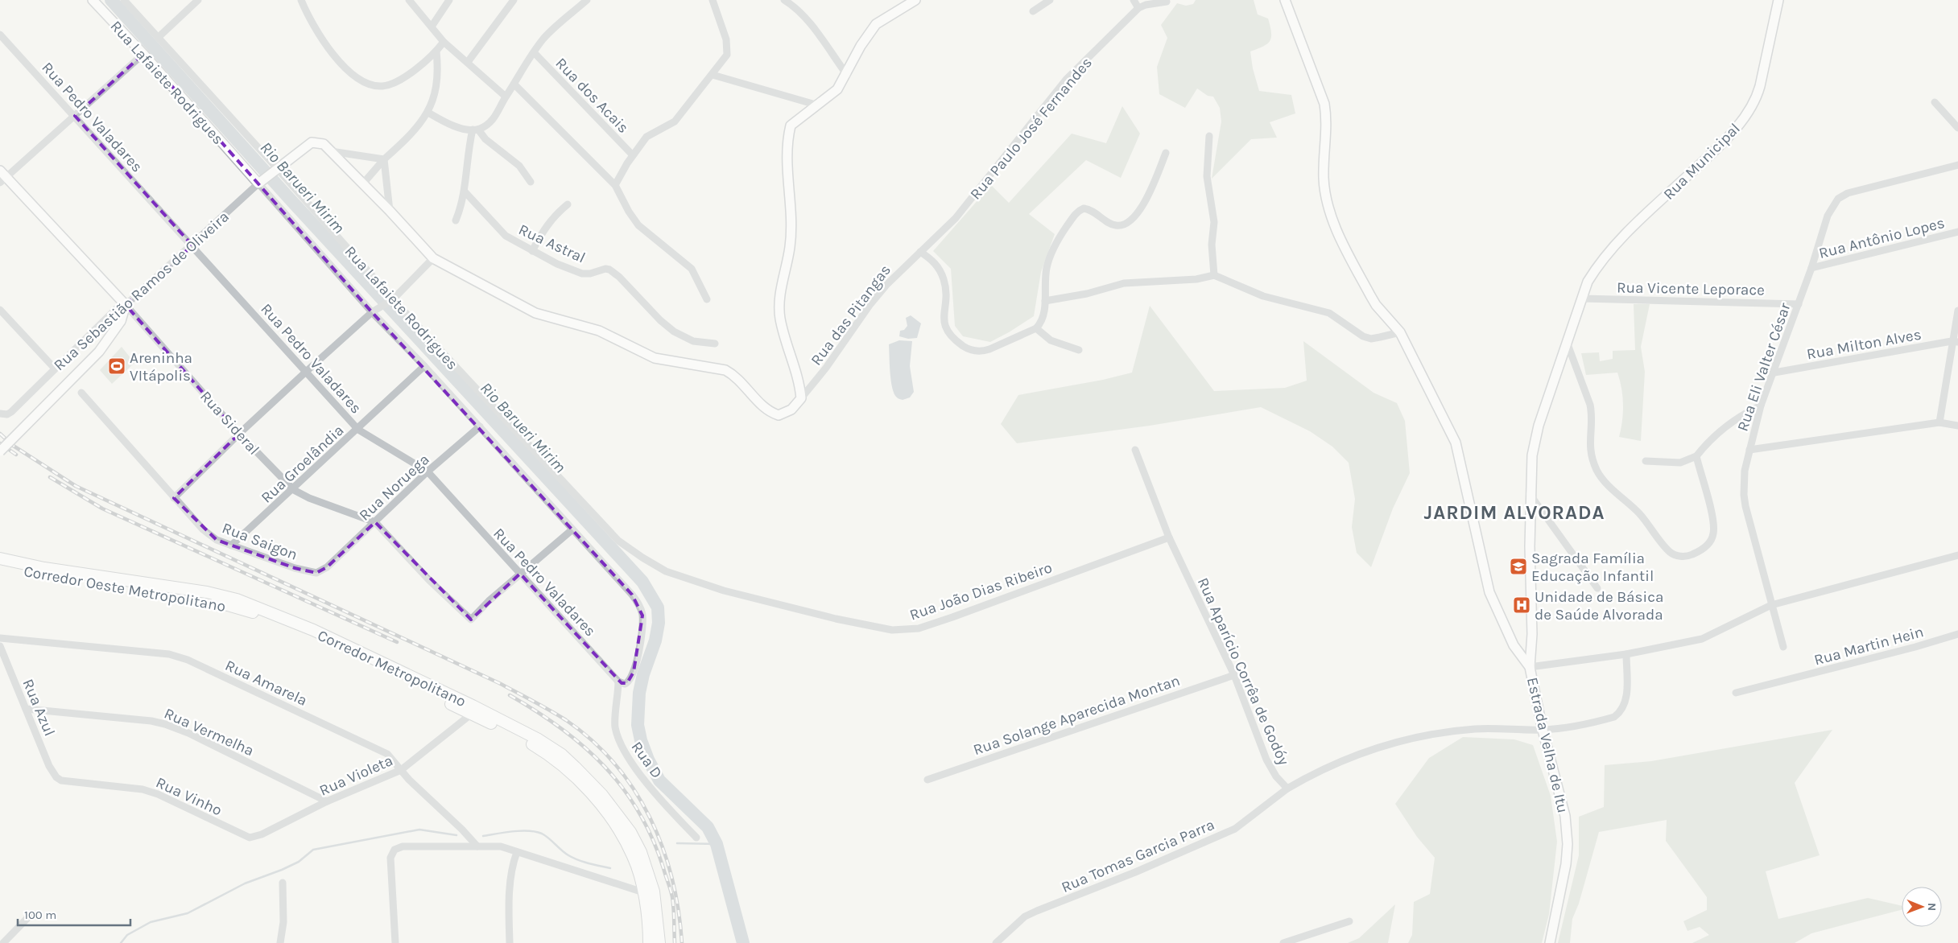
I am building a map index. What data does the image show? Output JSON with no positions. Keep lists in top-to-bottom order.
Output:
{
  "streets": {
    "main road": [
      "Rua Lafaiete Rodrigues",
      "Rua Municipal",
      "Rua Sebastião Ramos de Oliveira",
      "Rua Sideral",
      "Corredor Oeste Metropolitano",
      "Corredor Metropolitano",
      "Estrada Velha de Itu"
    ],
    "street": [
      "Rua dos Acais",
      "Rua Pedro Valadares",
      "Rua Paulo José Fernandes",
      "Rua Antônio Lopes",
      "Rua Astral",
      "Rua Vicente Leporace",
      "Rua das Pitangas",
      "Rua Milton Alves",
      "Rua Eli Valter César",
      "Rua Groelândia",
      "Rua Noruega",
      "Rua Saigon",
      "Rua João Dias Ribeiro",
      "Rua Martin Hein",
      "Rua Aparício Corrêa de Godóy",
      "Rua Amarela",
      "Rua Azul",
      "Rua Solange Aparecida Montan",
      "Rua Vermelha",
      "Rua D",
      "Rua Violeta",
      "Rua Vinho",
      "Rua Tomas Garcia Parra"
    ]
  },
  "crossings": [
    ["Rua Lafaiete Rodrigues", "Rua Pedro Valadares"],
    ["Rua Lafaiete Rodrigues", "Rua Sebastião Ramos de Oliveira"],
    ["Rua Lafaiete Rodrigues", "Rua Groelândia"],
    ["Rua Lafaiete Rodrigues", "Rua Noruega"],
    ["Rua Lafaiete Rodrigues", "Rua João Dias Ribeiro"],
    ["Rua Lafaiete Rodrigues", "Rua D"],
    ["Rua Pedro Valadares", "Rua Sebastião Ramos de Oliveira"],
    ["Rua Pedro Valadares", "Rua Sideral"],
    ["Rua Pedro Valadares", "Rua Groelândia"],
    ["Rua Pedro Valadares", "Rua Noruega"],
    ["Rua Pedro Valadares", "Rua D"],
    ["Rua Paulo José Fernandes", "Rua das Pitangas"],
    ["Rua Municipal", "Rua Vicente Leporace"],
    ["Rua Municipal", "Estrada Velha de Itu"],
    ["Rua Antônio Lopes", "Rua Eli Valter César"],
    ["Rua Vicente Leporace", "Rua Eli Valter César"],
    ["Rua Sebastião Ramos de Oliveira", "Rua Sideral"],
    ["Rua Milton Alves", "Rua Eli Valter César"],
    ["Rua Sideral", "Rua Groelândia"],
    ["Rua Sideral", "Rua Noruega"],
    ["Rua Groelândia", "Rua Saigon"],
    ["Rua Noruega", "Rua Saigon"],
    ["Corredor Oeste Metropolitano", "Rua Violeta"],
    ["Rua João Dias Ribeiro", "Rua Aparício Corrêa de Godóy"],
    ["Rua Aparício Corrêa de Godóy", "Rua Solange Aparecida Montan"],
    ["Rua Aparício Corrêa de Godóy", "Estrada Velha de Itu"],
    ["Rua Aparício Corrêa de Godóy", "Rua Tomas Garcia Parra"],
    ["Rua Amarela", "Rua Violeta"],
    ["Rua Azul", "Rua Vermelha"],
    ["Rua Azul", "Rua Vinho"],
    ["Rua Vermelha", "Rua Violeta"],
    ["Rua Violeta", "Rua Vinho"]
  ],
  "districts": ["JARDIM ALVORADA"],
  "water": ["Rio Barueri Mirim"],
  "places": {
    "sports": ["Areninha VItápolis"],
    "school or university": ["Sagrada Família Educação Infantil"],
    "hospital": ["Unidade de Básica de Saúde Alvorada"]
  },
  "scale_bar": "100 m",
  "north": "right"
}
